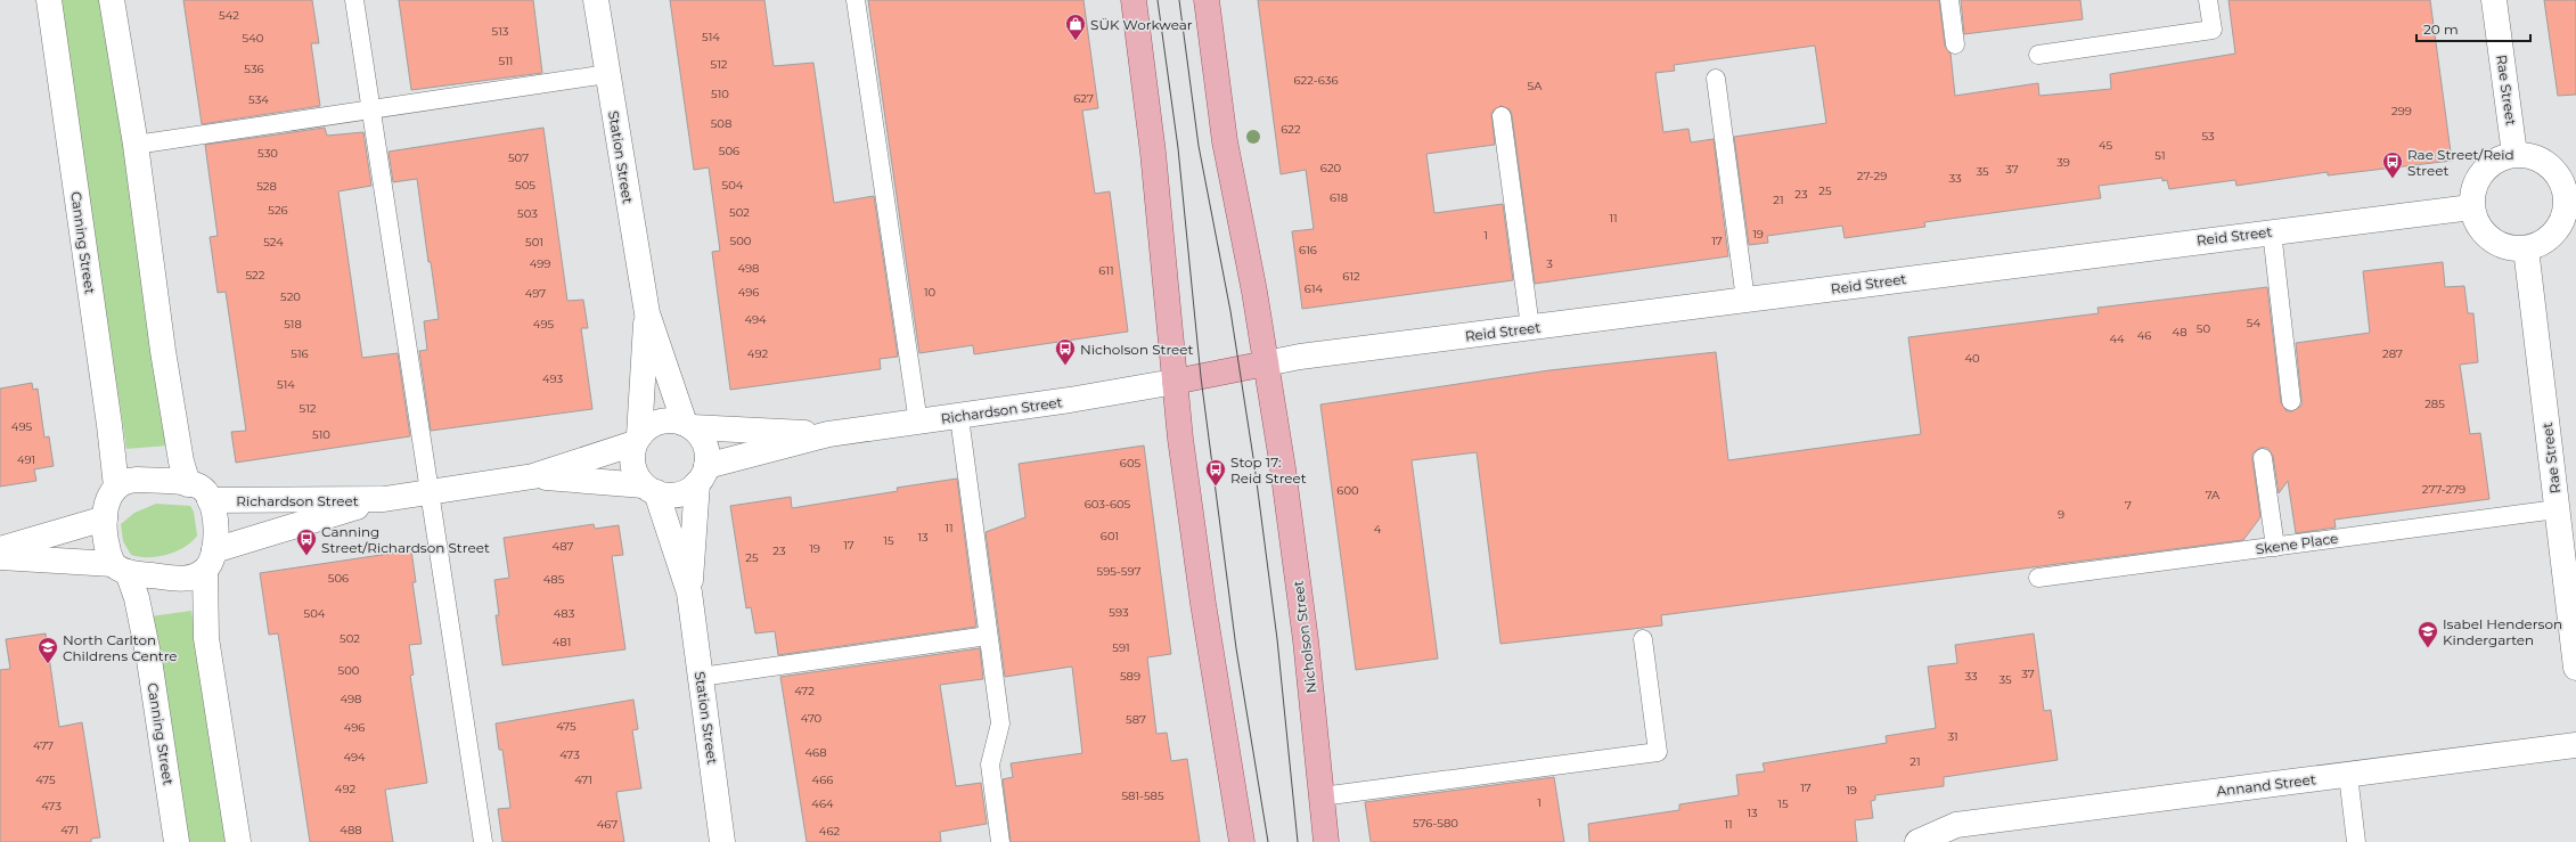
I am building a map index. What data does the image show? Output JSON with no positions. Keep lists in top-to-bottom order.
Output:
{
  "streets": {
    "main road": ["Nicholson Street"],
    "street": [
      "Rae Street",
      "Station Street",
      "Reid Street",
      "Canning Street",
      "Richardson Street",
      "Annand Street"
    ],
    "lane": ["Skene Place"]
  },
  "crossings": [
    ["Rae Street", "Reid Street"],
    ["Rae Street", "Skene Place"],
    ["Station Street", "Richardson Street"],
    ["Reid Street", "Nicholson Street"],
    ["Canning Street", "Richardson Street"]
  ],
  "places": {
    "shop": ["SÜK Workwear"],
    "bus stop": [
      "Rae Street/Reid Street",
      "Nicholson Street",
      "Stop 17: Reid Street",
      "Canning Street/Richardson Street"
    ],
    "school or university": ["Isabel Henderson Kindergarten", "North Carlton Childrens Centre"]
  },
  "house_numbers": [
    "542",
    "513",
    "514",
    "540",
    "511",
    "512",
    "536",
    "622-636",
    "5A",
    "510",
    "627",
    "534",
    "299",
    "508",
    "622",
    "53",
    "45",
    "506",
    "530",
    "51",
    "507",
    "39",
    "620",
    "37",
    "35",
    "27-29",
    "33",
    "505",
    "504",
    "528",
    "25",
    "23",
    "618",
    "21",
    "526",
    "502",
    "503",
    "11",
    "19",
    "1",
    "500",
    "17",
    "524",
    "501",
    "616",
    "499",
    "3",
    "498",
    "611",
    "522",
    "612",
    "614",
    "496",
    "10",
    "497",
    "520",
    "494",
    "54",
    "518",
    "495",
    "50",
    "48",
    "46",
    "44",
    "516",
    "492",
    "287",
    "40",
    "493",
    "514",
    "285",
    "512",
    "495",
    "510",
    "491",
    "605",
    "277-279",
    "600",
    "7A",
    "603-605",
    "7",
    "9",
    "11",
    "4",
    "601",
    "13",
    "15",
    "17",
    "487",
    "19",
    "23",
    "25",
    "595-597",
    "506",
    "485",
    "593",
    "504",
    "483",
    "502",
    "481",
    "591",
    "500",
    "37",
    "589",
    "33",
    "35",
    "472",
    "498",
    "470",
    "587",
    "475",
    "496",
    "31",
    "477",
    "468",
    "473",
    "494",
    "21",
    "475",
    "471",
    "466",
    "17",
    "492",
    "19",
    "581-585",
    "1",
    "464",
    "15",
    "473",
    "13",
    "576-580",
    "467",
    "11",
    "471",
    "488",
    "462"
  ],
  "scale_bar": "20 m"
}
